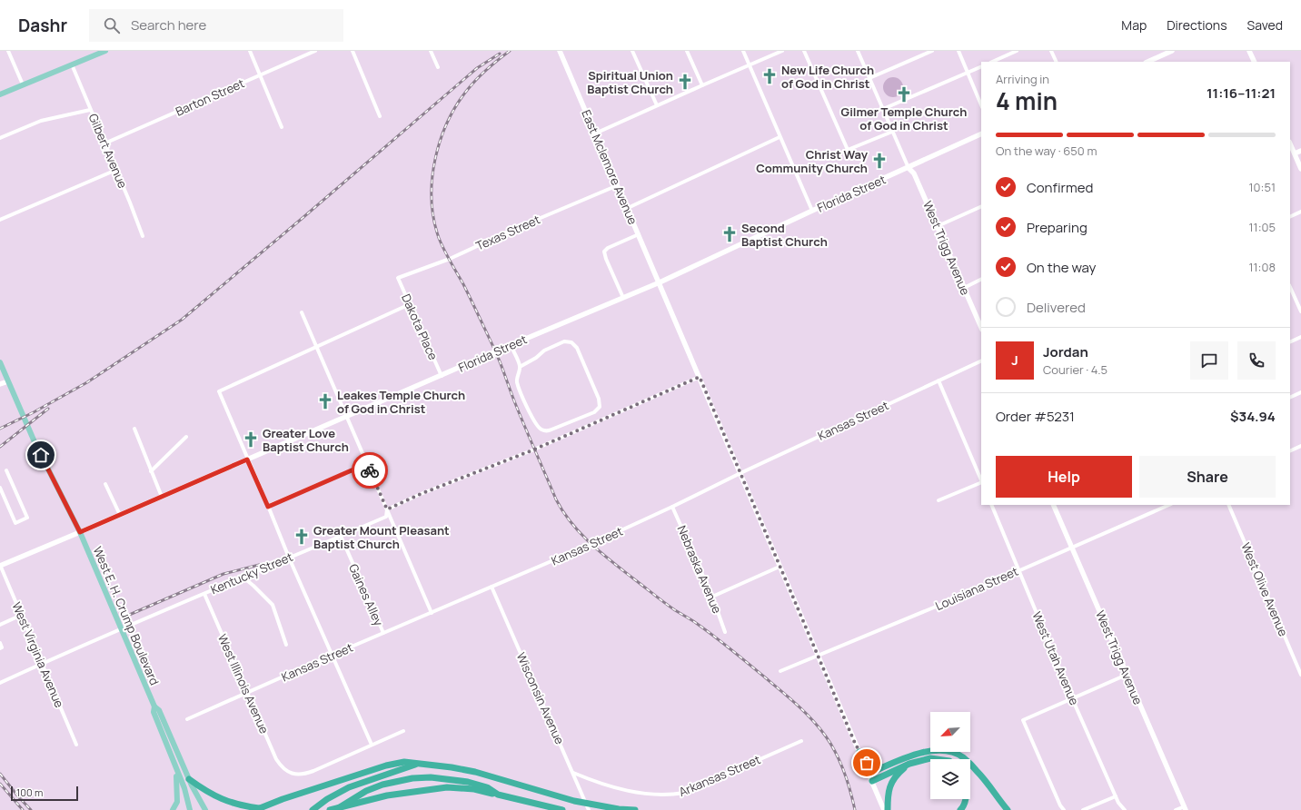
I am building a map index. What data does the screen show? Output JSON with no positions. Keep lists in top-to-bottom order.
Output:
{
  "streets": {
    "main road": [
      "East Mclemore Avenue",
      "Florida Street",
      "West Trigg Avenue",
      "West E. H. Crump Boulevard"
    ],
    "street": [
      "Barton Street",
      "Gilbert Avenue",
      "Texas Street",
      "Dakota Place",
      "Kansas Street",
      "Nebraska Avenue",
      "Kentucky Street",
      "Louisiana Street",
      "West Olive Avenue",
      "Gaines Alley",
      "West Virginia Avenue",
      "West Utah Avenue",
      "West Illinois Avenue",
      "Wisconsin Avenue",
      "Arkansas Street"
    ]
  },
  "crossings": [
    ["Barton Street", "Gilbert Avenue"],
    ["East Mclemore Avenue", "Florida Street"],
    ["East Mclemore Avenue", "Texas Street"],
    ["East Mclemore Avenue", "Kansas Street"],
    ["East Mclemore Avenue", "Kentucky Street"],
    ["East Mclemore Avenue", "Louisiana Street"],
    ["Florida Street", "West Trigg Avenue"],
    ["Florida Street", "Dakota Place"],
    ["Florida Street", "West E. H. Crump Boulevard"],
    ["Florida Street", "West Virginia Avenue"],
    ["Texas Street", "Dakota Place"],
    ["West Trigg Avenue", "Louisiana Street"],
    ["Kansas Street", "Nebraska Avenue"],
    ["Kansas Street", "Gaines Alley"],
    ["Kansas Street", "West Illinois Avenue"],
    ["Kansas Street", "Wisconsin Avenue"],
    ["Kentucky Street", "Gaines Alley"],
    ["Kentucky Street", "West E. H. Crump Boulevard"],
    ["Kentucky Street", "West Virginia Avenue"],
    ["Kentucky Street", "West Illinois Avenue"],
    ["Louisiana Street", "West Utah Avenue"],
    ["Wisconsin Avenue", "Arkansas Street"]
  ],
  "places": {
    "church": [
      "New Life Church of God in Christ",
      "Spiritual Union Baptist Church",
      "Gilmer Temple Church of God in Christ",
      "Christ Way Community Church",
      "Second Baptist Church",
      "Leakes Temple Church of God in Christ",
      "Greater Love Baptist Church",
      "Greater Mount Pleasant Baptist Church"
    ]
  },
  "scale_bar": "100 m",
  "north": "bottom left",
  "page": {
    "header": "Dashr",
    "search": "Search here",
    "nav": ["Map", "Directions", "Saved"],
    "heading": ["4 min", "Arriving in", "11:16–11:21"],
    "panel": [
      "Jordan",
      "Courier · 4.5",
      "Order #5231",
      "$34.94"
    ],
    "bar": "On the way · 650 m",
    "list": [
      ["Confirmed", "10:51"],
      ["Preparing", "11:05"],
      ["On the way", "11:08"],
      "Delivered"
    ],
    "round": "J",
    "buttons": ["Help", "Share"],
    "scale": "100 m"
  }
}
